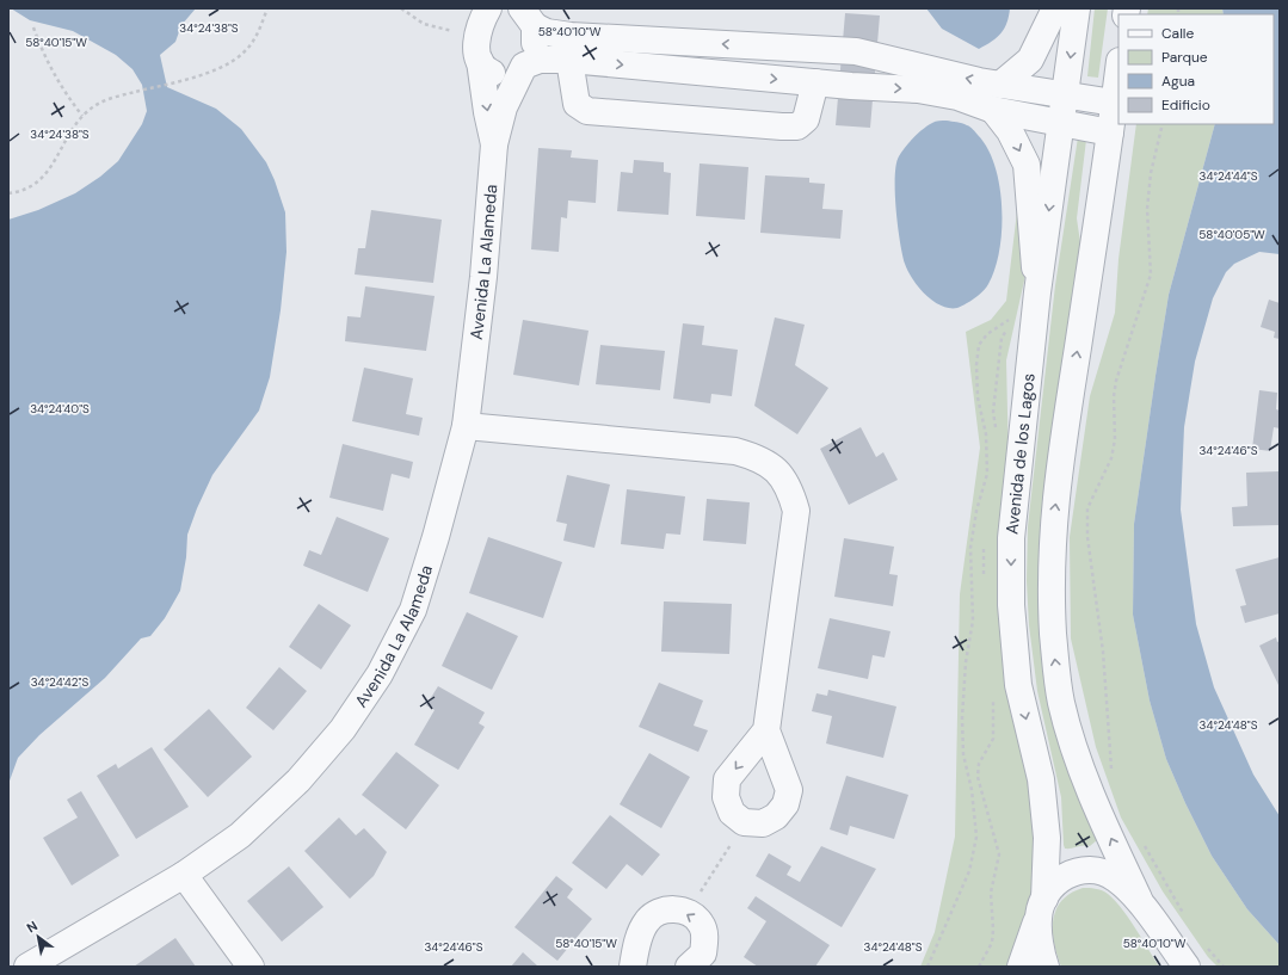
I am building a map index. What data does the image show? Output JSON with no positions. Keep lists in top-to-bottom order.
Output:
{
  "streets": {
    "street": ["Avenida La Alameda", "Avenida de los Lagos"]
  },
  "legend": [
    "Calle",
    "Parque",
    "Agua",
    "Edificio"
  ],
  "north": "top left",
  "coordinates": [
    "34°24'38\"S",
    "58°40'10\"W",
    "58°40'15\"W",
    "34°24'44\"S",
    "58°40'05\"W",
    "34°24'40\"S",
    "34°24'46\"S",
    "34°24'42\"S",
    "34°24'48\"S"
  ]
}
